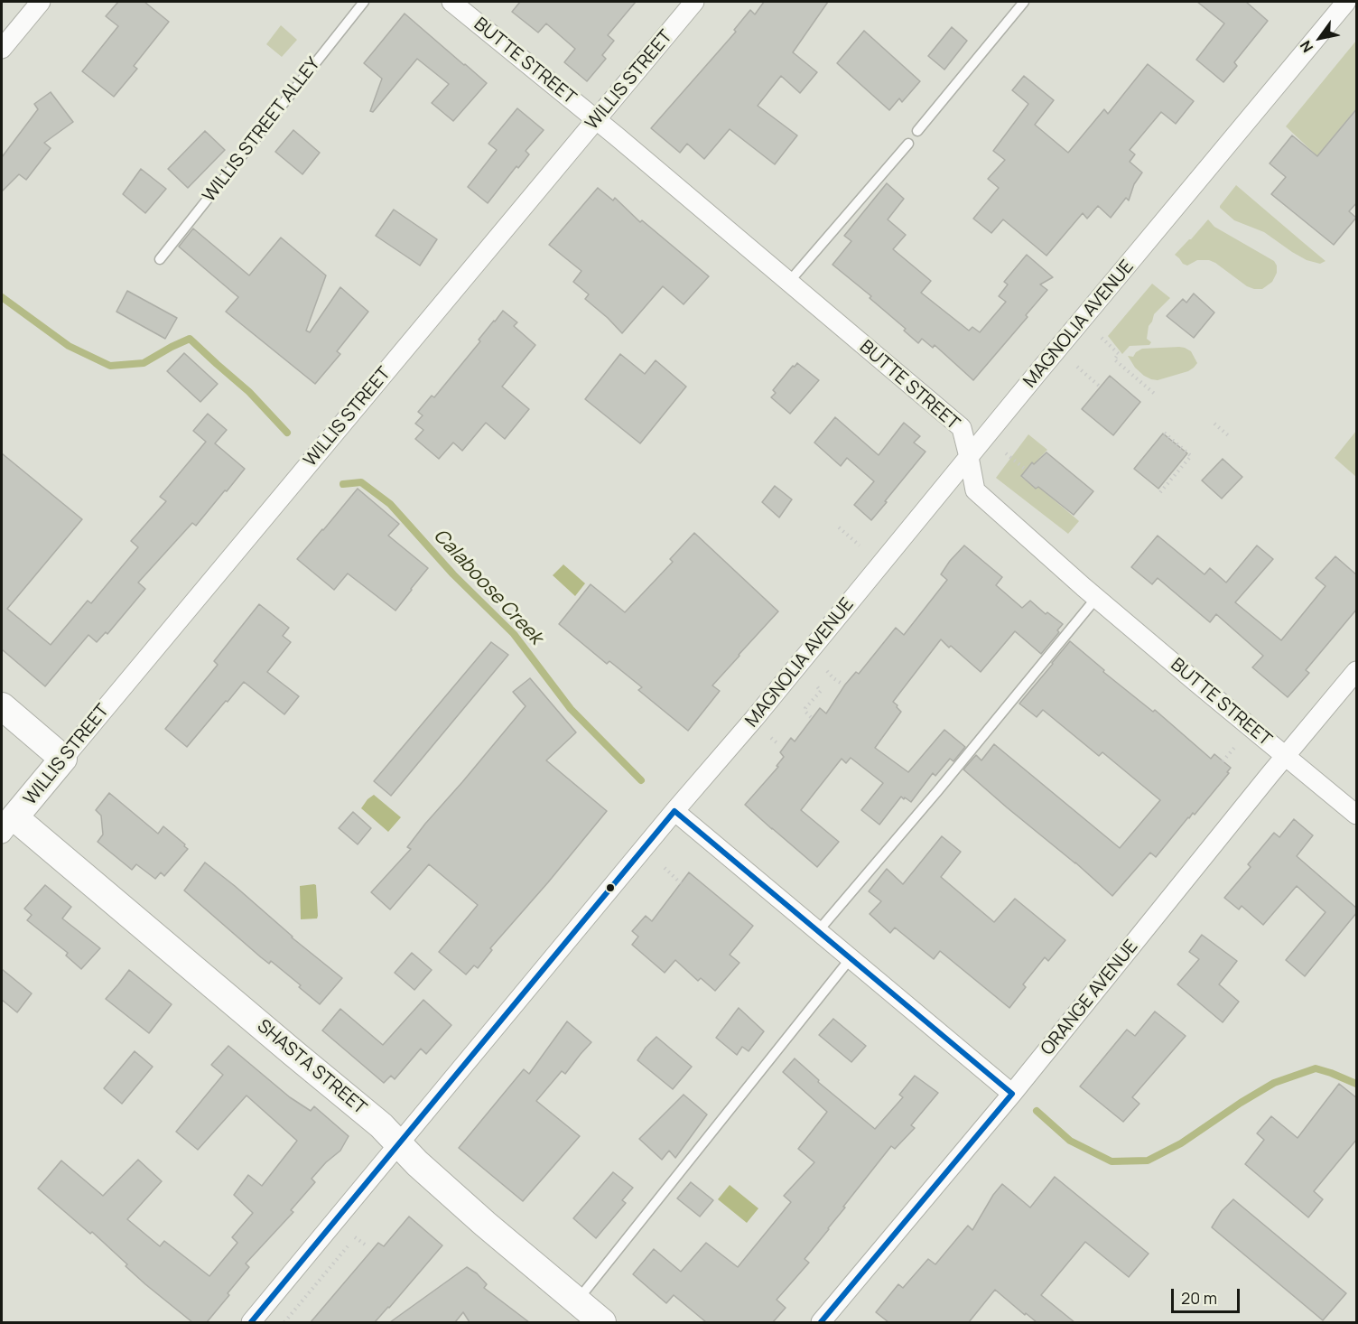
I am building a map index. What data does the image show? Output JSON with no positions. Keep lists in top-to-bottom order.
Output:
{
  "streets": {
    "street": [
      "BUTTE STREET",
      "WILLIS STREET",
      "MAGNOLIA AVENUE",
      "ORANGE AVENUE",
      "SHASTA STREET"
    ],
    "lane": ["WILLIS STREET ALLEY"]
  },
  "crossings": [
    ["BUTTE STREET", "WILLIS STREET"],
    ["BUTTE STREET", "MAGNOLIA AVENUE"],
    ["BUTTE STREET", "ORANGE AVENUE"],
    ["WILLIS STREET", "SHASTA STREET"],
    ["MAGNOLIA AVENUE", "SHASTA STREET"]
  ],
  "water": ["Calaboose Creek"],
  "scale_bar": "20 m",
  "north": "bottom left"
}
